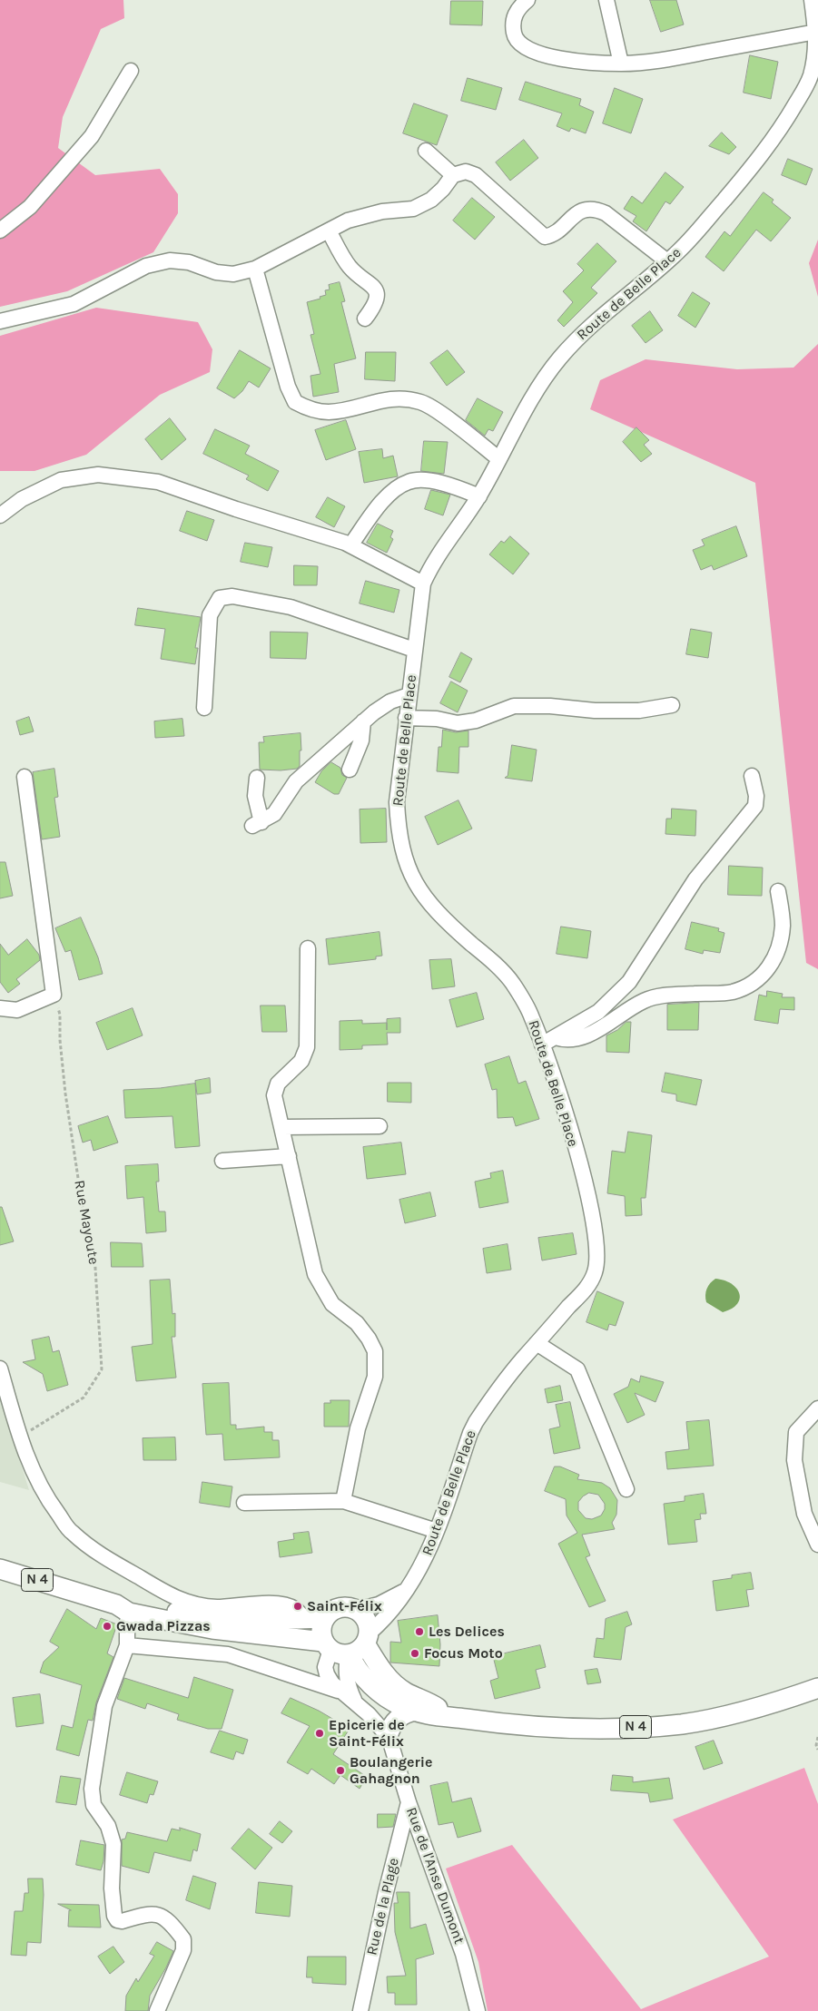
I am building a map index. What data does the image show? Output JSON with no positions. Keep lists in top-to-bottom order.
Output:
{
  "streets": {
    "main road": ["N 4"],
    "street": ["Route de Belle Place", "Rue de l'Anse Dumont", "Rue de la Plage"],
    "path": ["Rue Mayoute"]
  },
  "crossings": [
    ["Route de Belle Place", "N 4"],
    ["Route de Belle Place", "Rue de l'Anse Dumont"],
    ["N 4", "Rue de l'Anse Dumont"],
    ["Rue de l'Anse Dumont", "Rue de la Plage"]
  ],
  "places": [
    "Saint-Félix",
    "Gwada Pizzas",
    "Les Delices",
    "Focus Moto",
    "Epicerie de Saint-Félix",
    "Boulangerie Gahagnon"
  ]
}
